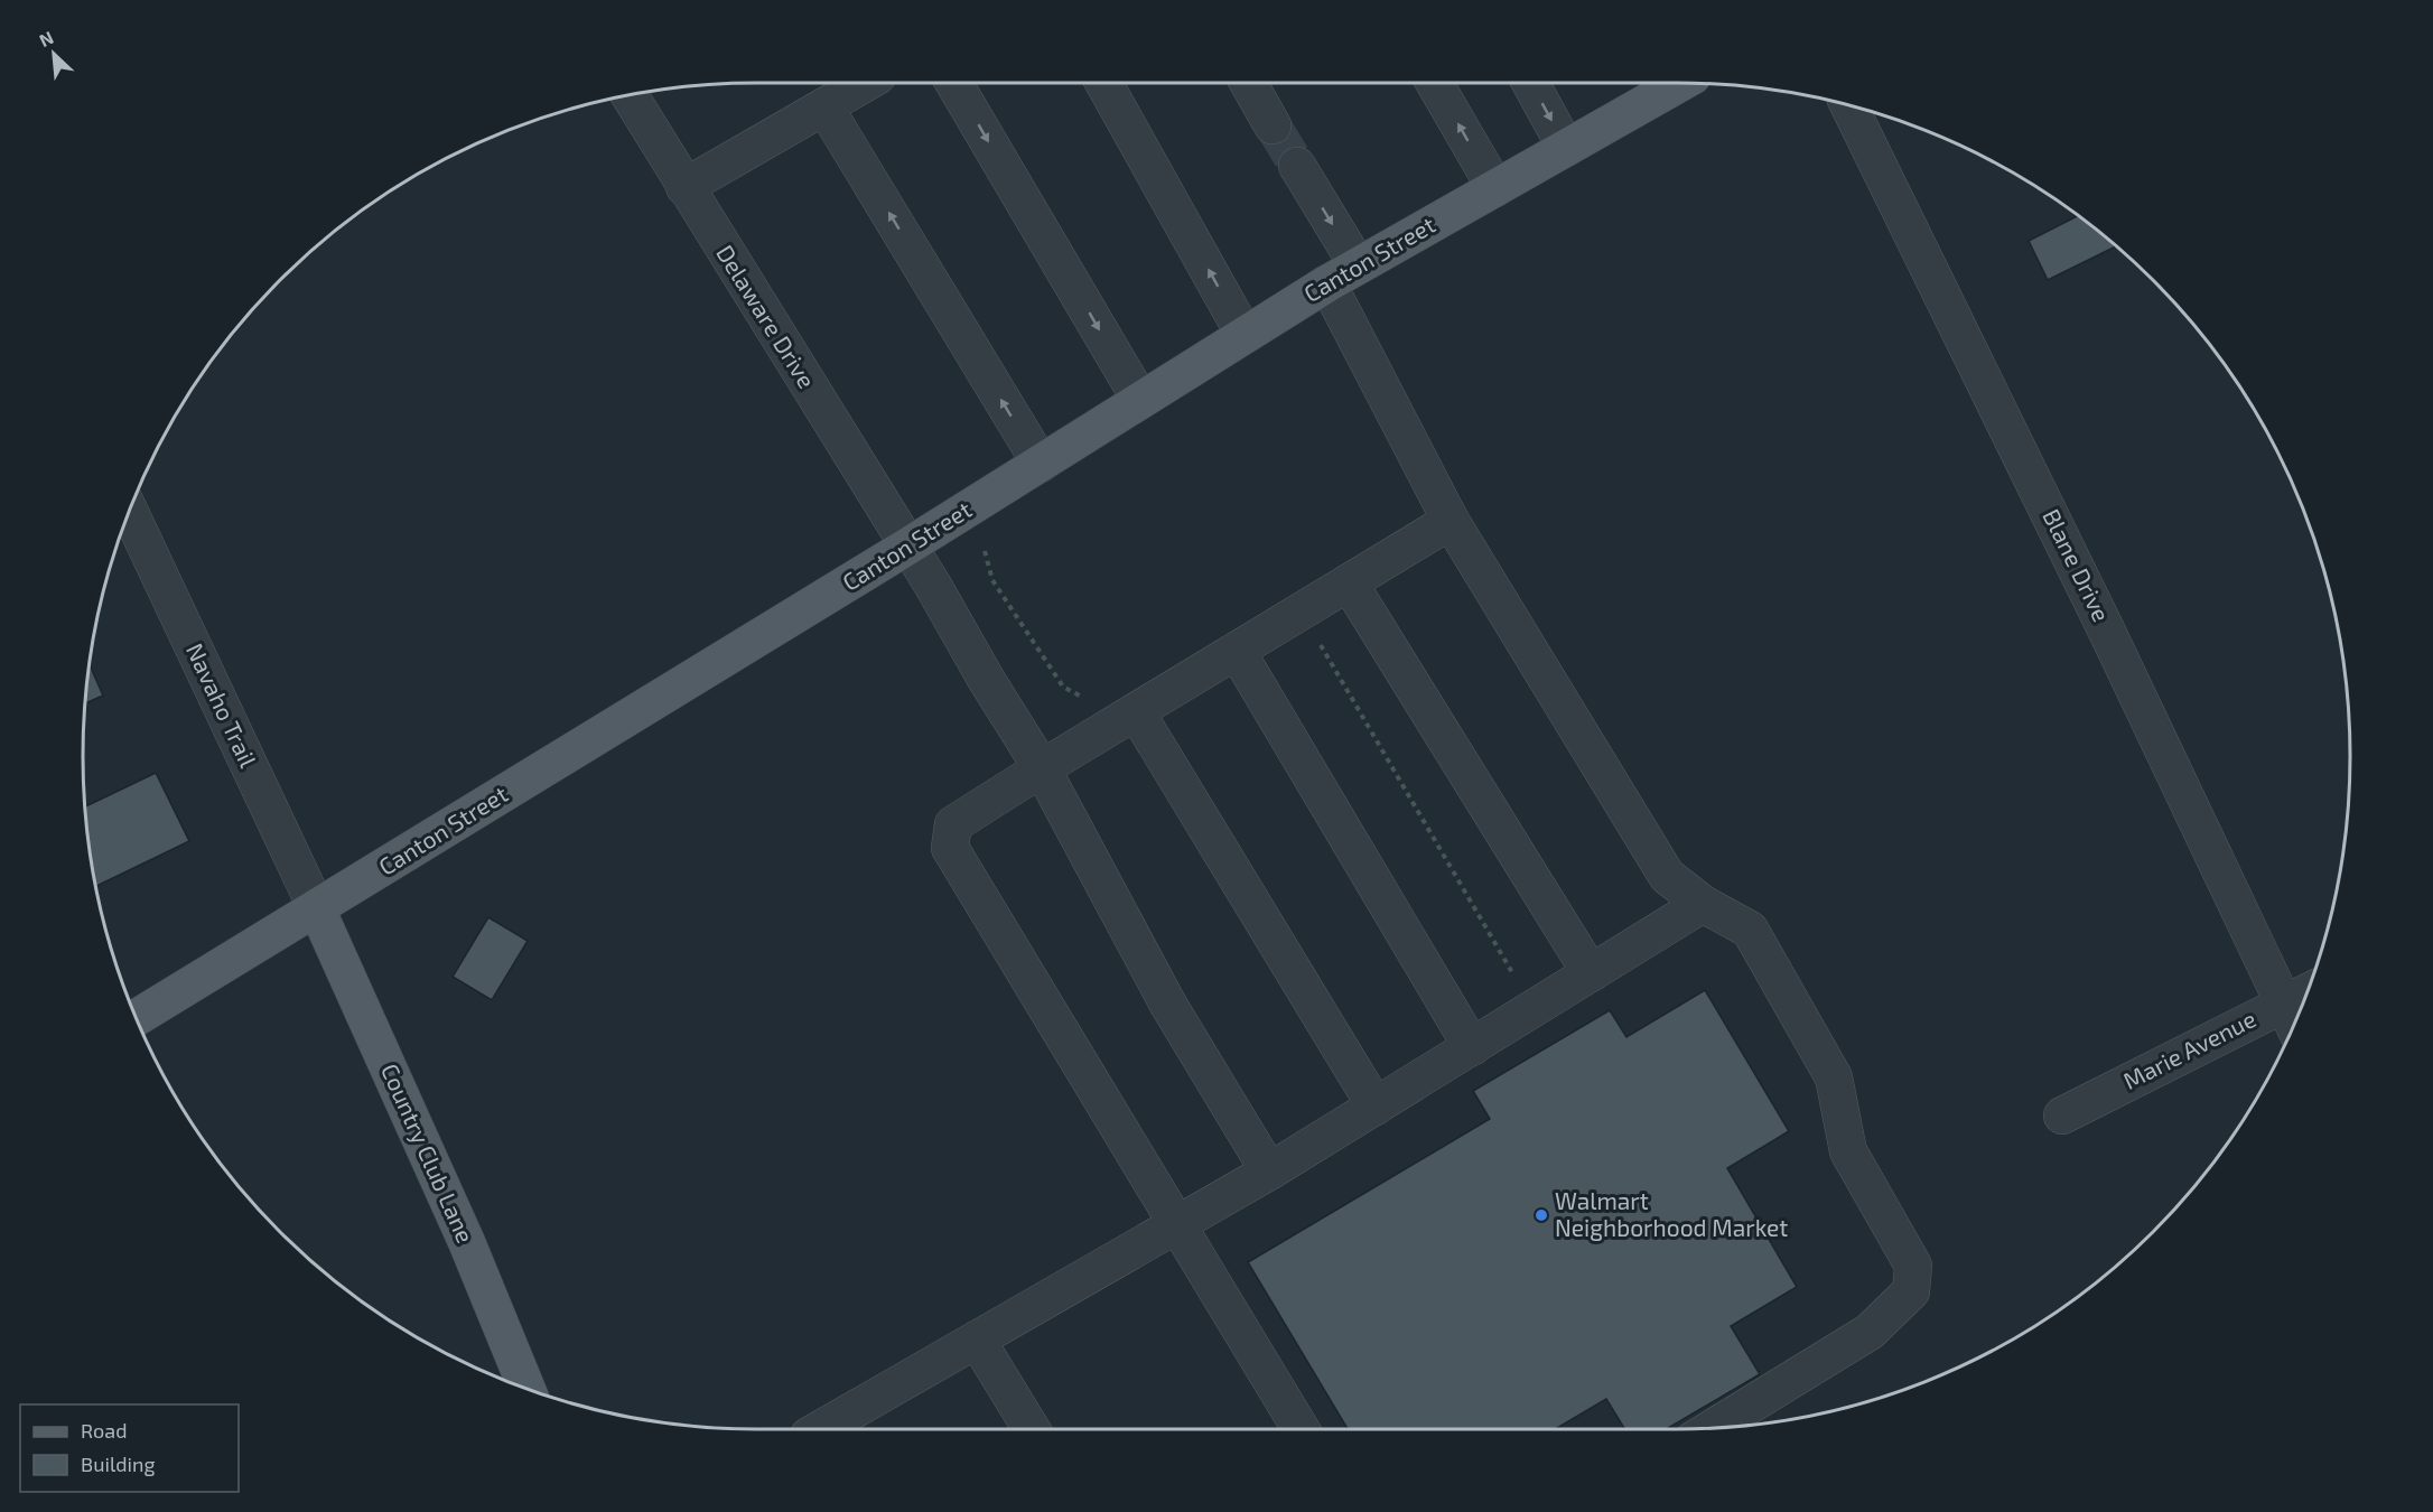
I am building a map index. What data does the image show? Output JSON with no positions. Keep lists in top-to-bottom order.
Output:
{
  "streets": {
    "main road": ["Canton Street", "Country Club Lane"],
    "street": [
      "Delaware Drive",
      "Blane Drive",
      "Navaho Trail",
      "Marie Avenue"
    ]
  },
  "crossings": [
    ["Canton Street", "Delaware Drive"],
    ["Canton Street", "Navaho Trail"],
    ["Canton Street", "Country Club Lane"],
    ["Blane Drive", "Marie Avenue"],
    ["Navaho Trail", "Country Club Lane"]
  ],
  "places": ["Walmart Neighborhood Market"],
  "legend": ["Road", "Building"],
  "north": "top left"
}
